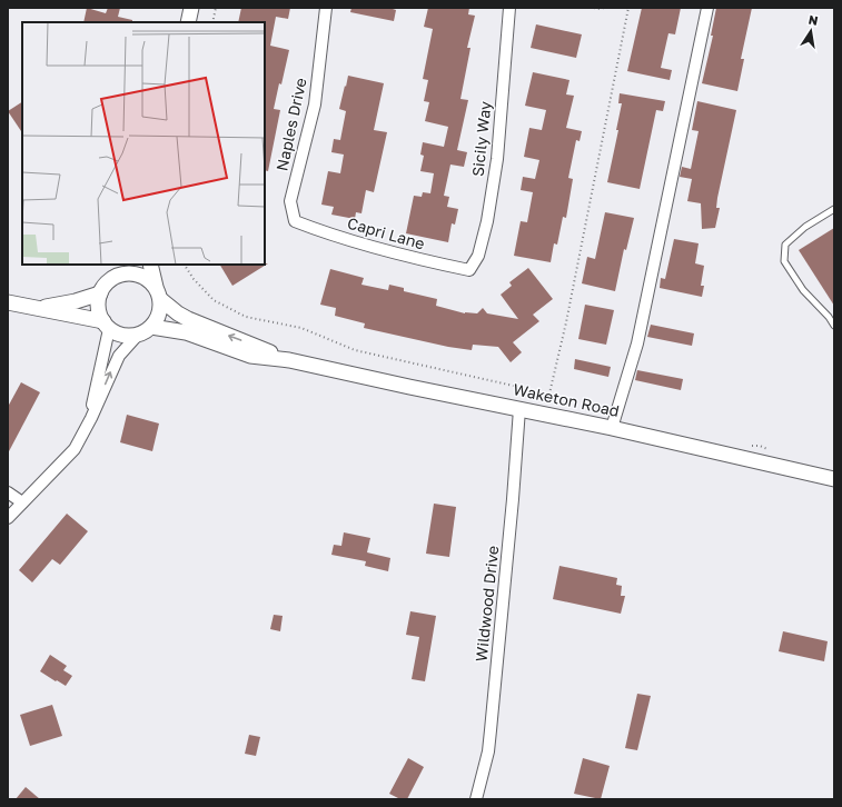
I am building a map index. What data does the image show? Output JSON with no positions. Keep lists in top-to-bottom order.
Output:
{
  "streets": {
    "street": [
      "Naples Drive",
      "Sicily Way",
      "Capri Lane",
      "Waketon Road",
      "Wildwood Drive"
    ]
  },
  "crossings": [
    ["Naples Drive", "Capri Lane"],
    ["Sicily Way", "Capri Lane"],
    ["Waketon Road", "Wildwood Drive"]
  ],
  "north": "top"
}
